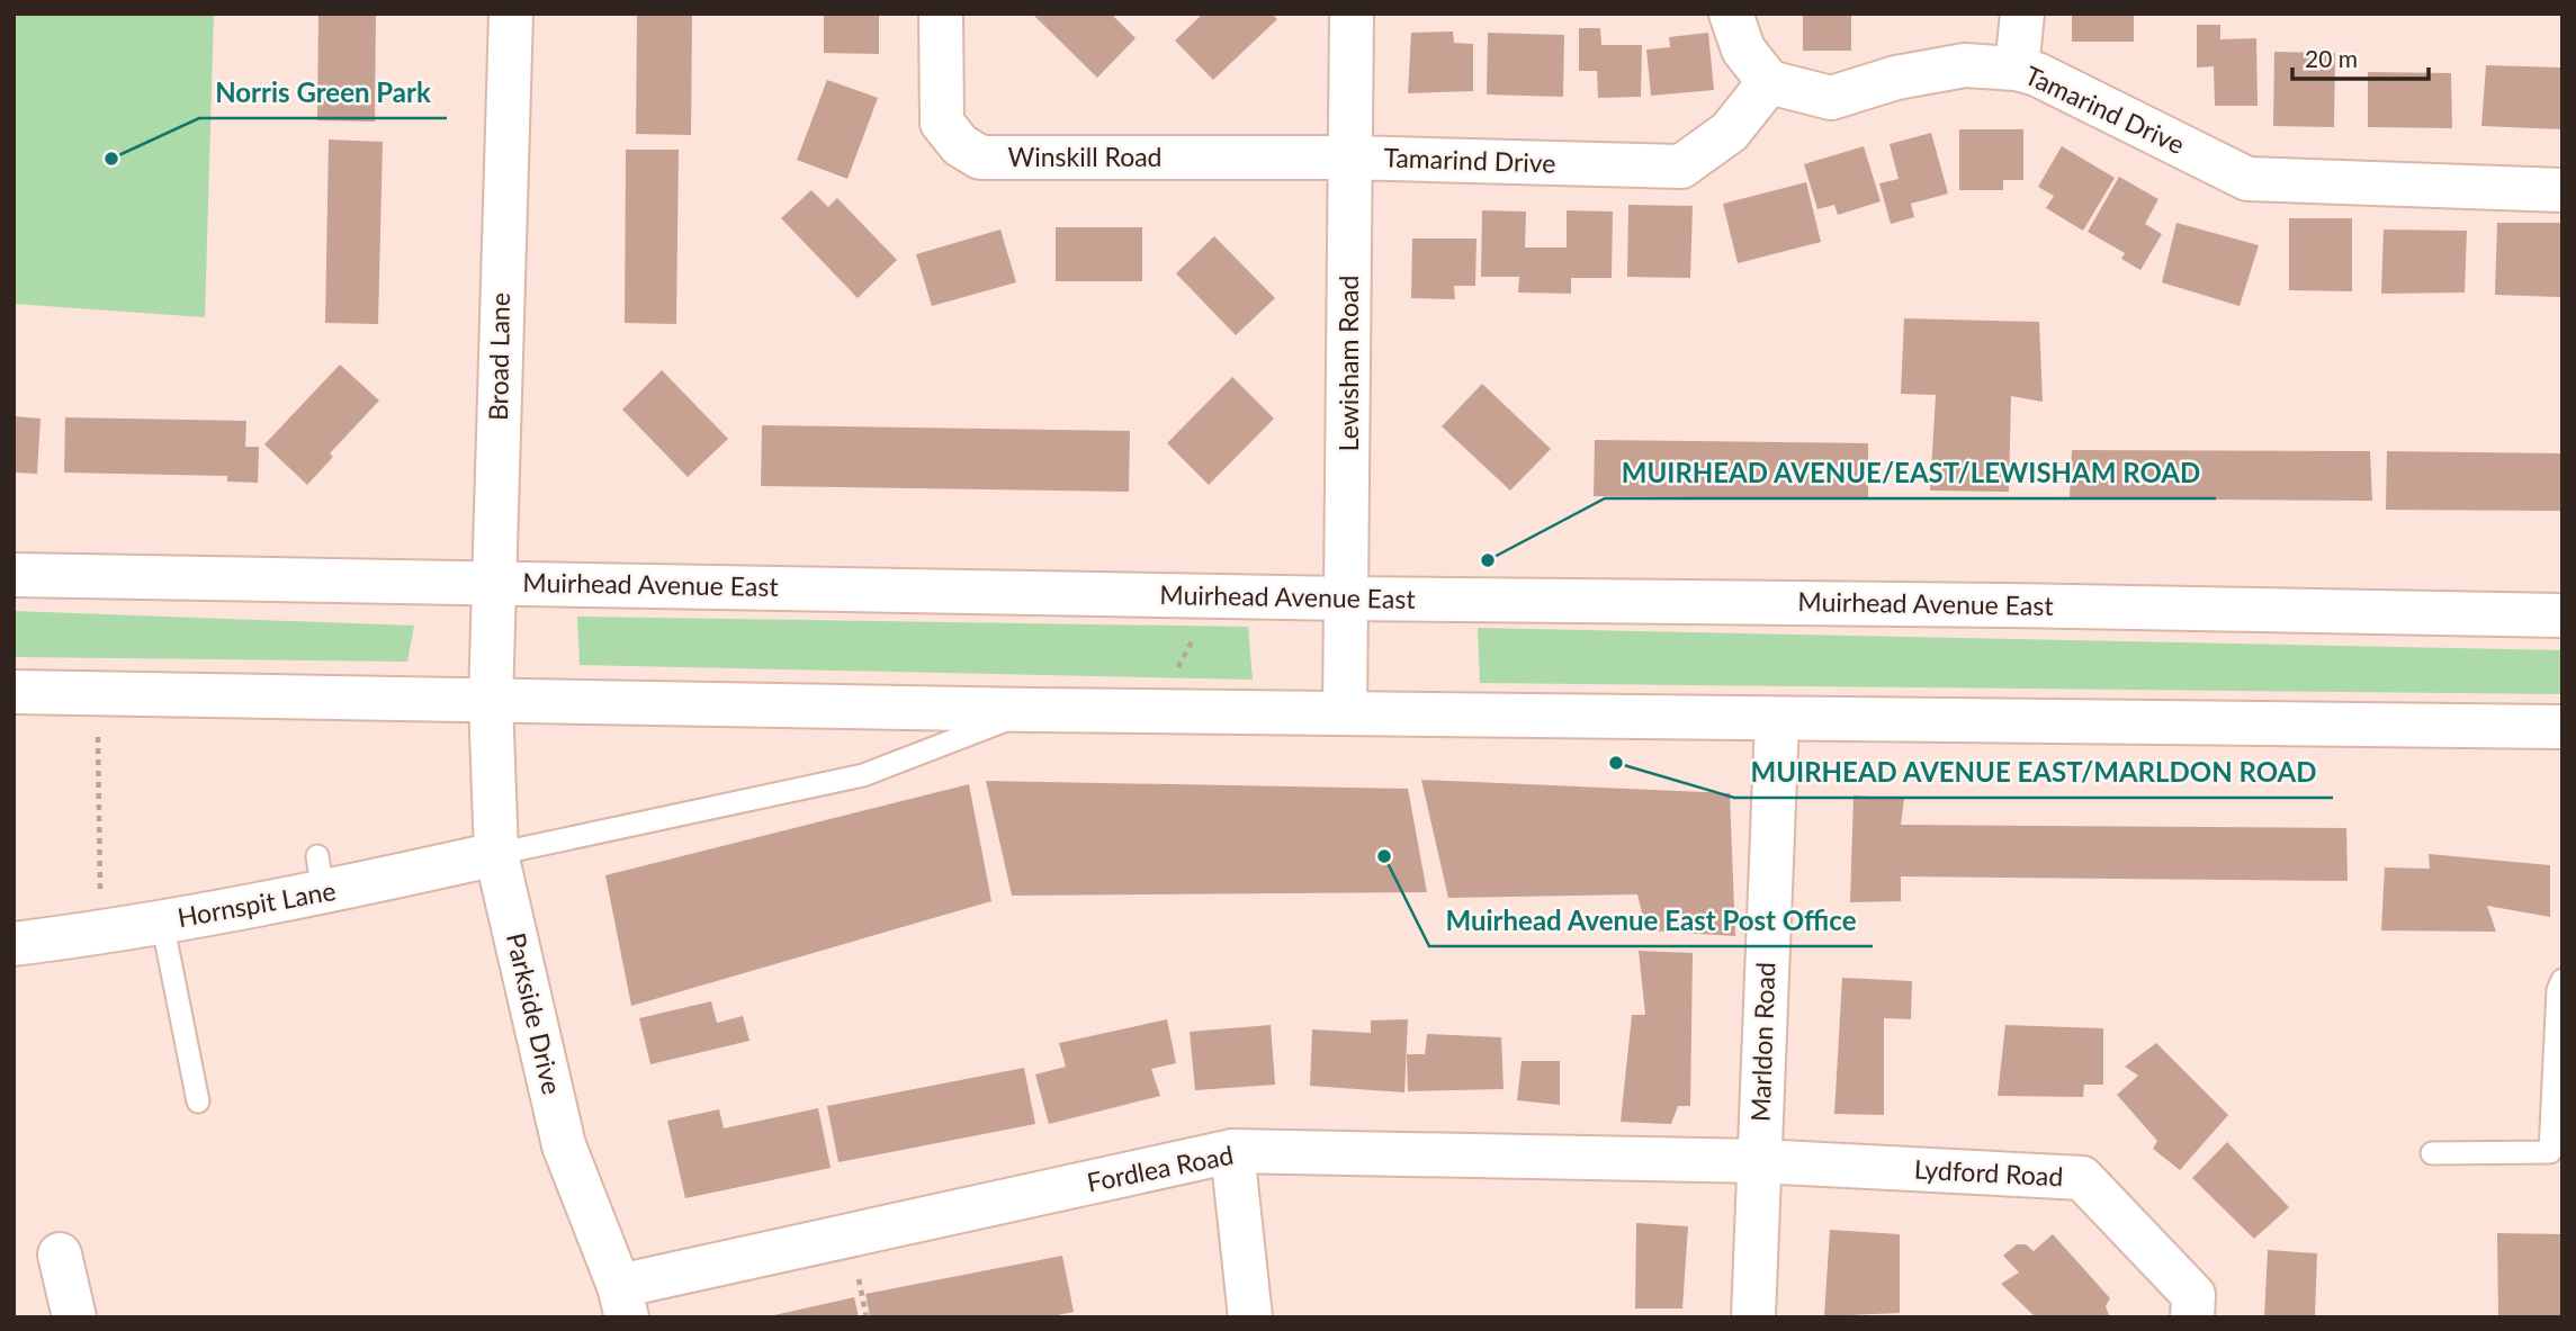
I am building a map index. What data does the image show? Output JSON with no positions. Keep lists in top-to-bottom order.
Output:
{
  "streets": {
    "street": [
      "Tamarind Drive",
      "Winskill Road",
      "Broad Lane",
      "Lewisham Road",
      "Muirhead Avenue East",
      "Hornspit Lane",
      "Parkside Drive",
      "Marldon Road",
      "Fordlea Road",
      "Lydford Road"
    ]
  },
  "crossings": [
    ["Tamarind Drive", "Winskill Road"],
    ["Tamarind Drive", "Lewisham Road"],
    ["Winskill Road", "Lewisham Road"],
    ["Broad Lane", "Muirhead Avenue East"],
    ["Broad Lane", "Parkside Drive"],
    ["Lewisham Road", "Muirhead Avenue East"],
    ["Hornspit Lane", "Parkside Drive"],
    ["Parkside Drive", "Fordlea Road"],
    ["Marldon Road", "Fordlea Road"],
    ["Marldon Road", "Lydford Road"],
    ["Fordlea Road", "Lydford Road"]
  ],
  "places": [
    "Norris Green Park",
    "MUIRHEAD AVENUE/EAST/LEWISHAM ROAD",
    "MUIRHEAD AVENUE EAST/MARLDON ROAD",
    "Muirhead Avenue East Post Office"
  ],
  "scale_bar": "20 m"
}
